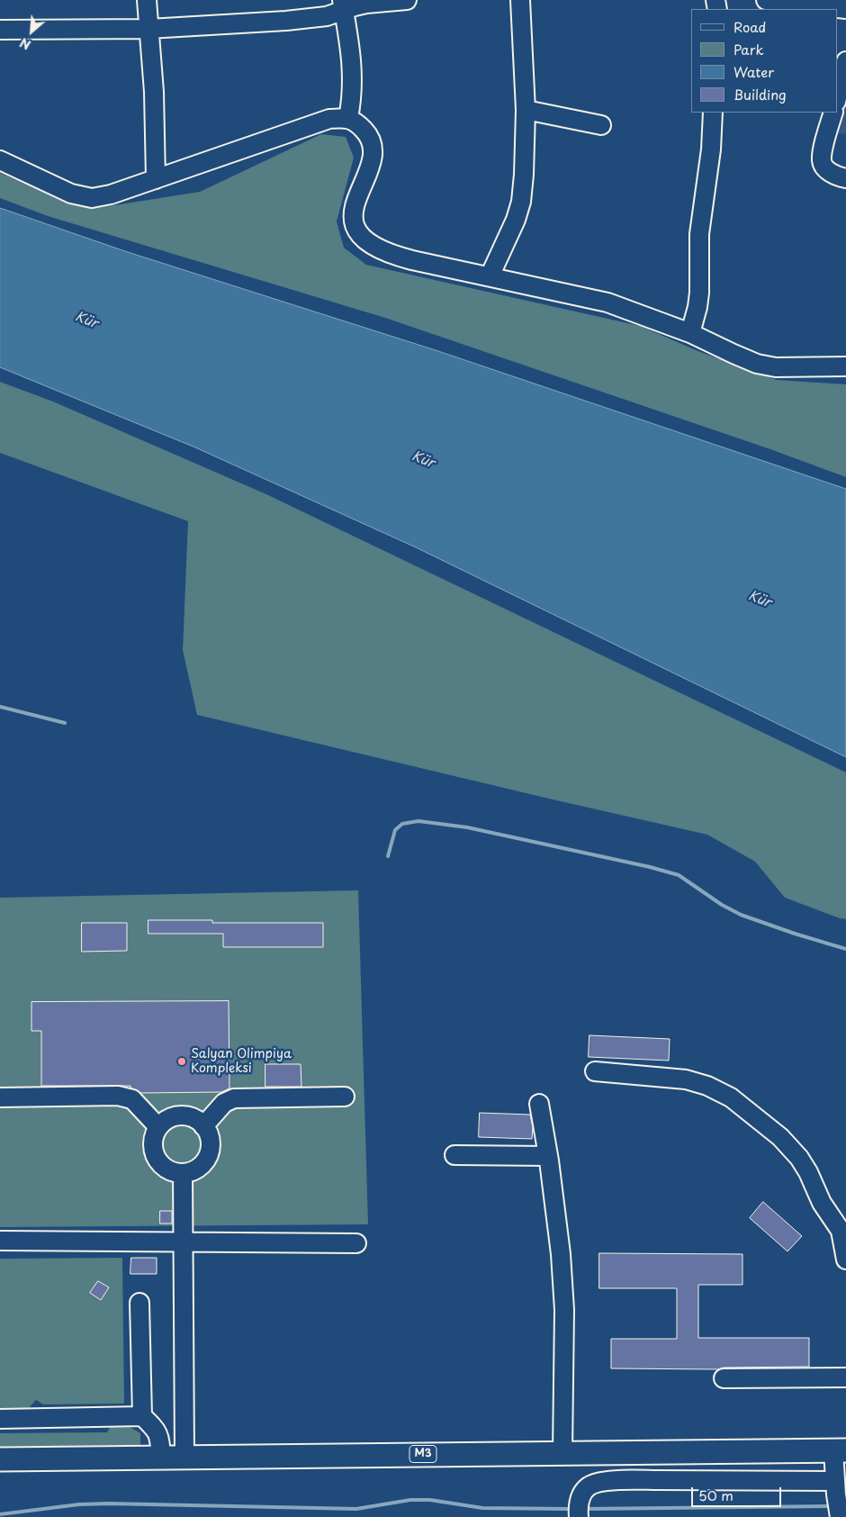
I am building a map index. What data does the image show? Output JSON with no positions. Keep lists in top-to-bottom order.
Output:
{
  "streets": {
    "main road": ["M3"]
  },
  "water": ["Kür"],
  "places": ["Salyan Olimpiya Kompleksi"],
  "legend": [
    "Road",
    "Park",
    "Water",
    "Building"
  ],
  "scale_bar": "50 m",
  "north": "bottom left"
}
